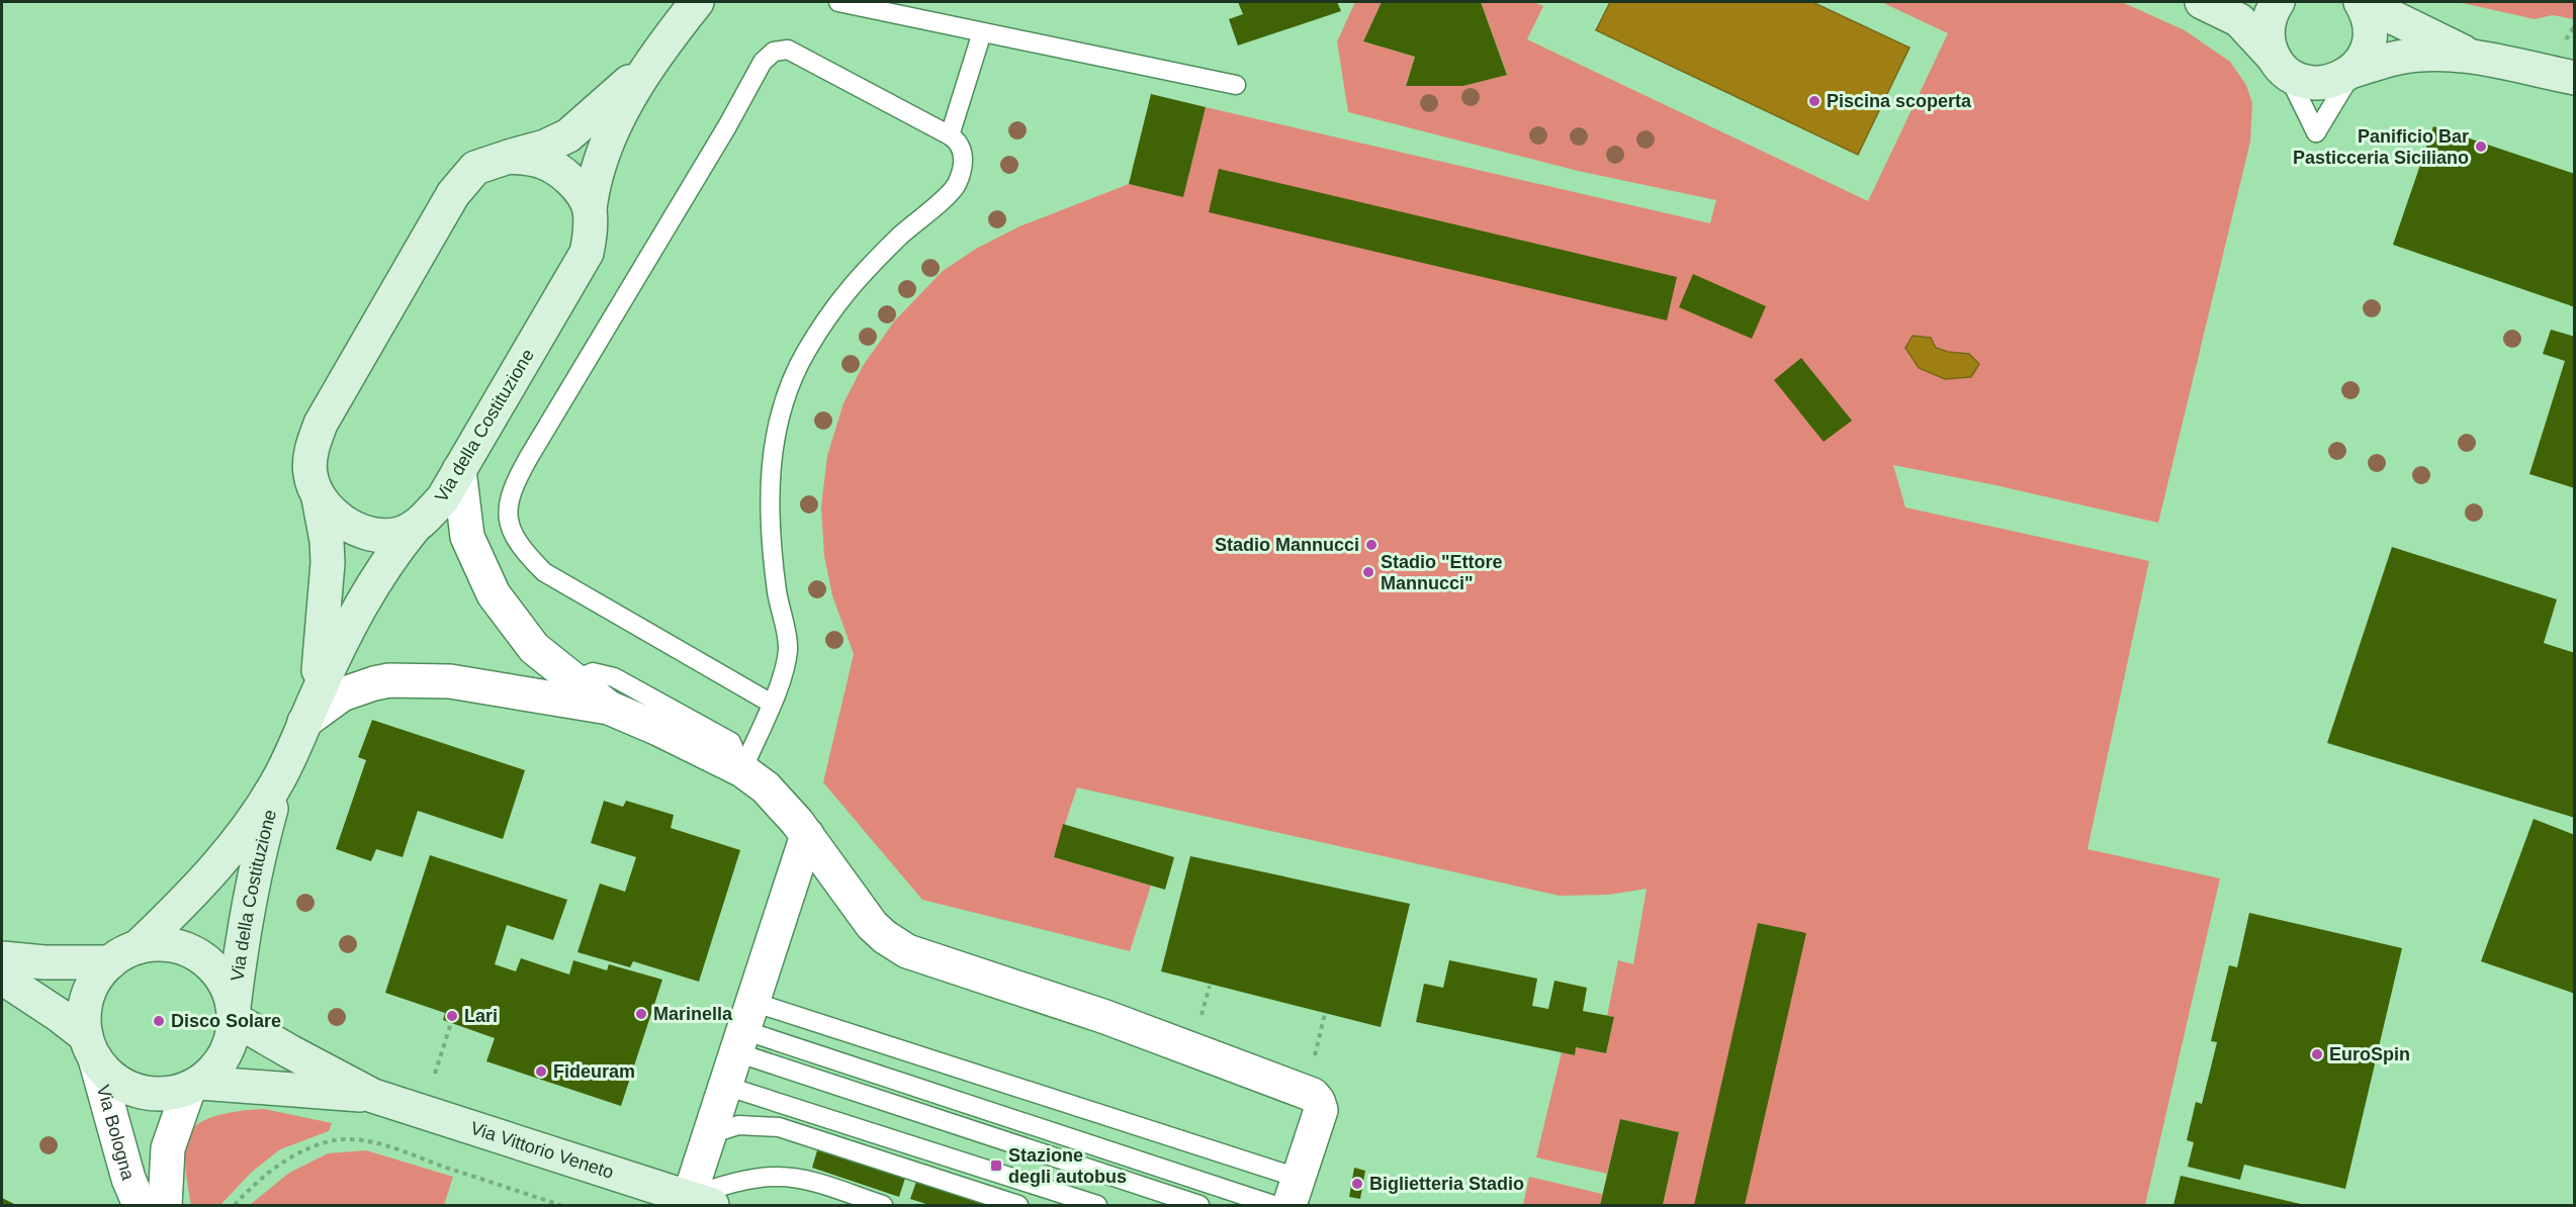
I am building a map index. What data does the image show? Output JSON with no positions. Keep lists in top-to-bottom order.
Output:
{
  "streets": {
    "street": ["Via della Costituzione", "Via Bologna", "Via Vittorio Veneto"]
  },
  "crossings": [
    ["Via della Costituzione", "Via Bologna"],
    ["Via della Costituzione", "Via Vittorio Veneto"],
    ["Via Bologna", "Via Vittorio Veneto"]
  ],
  "places": {
    "other": [
      "Piscina scoperta",
      "Panificio Bar Pasticceria Siciliano",
      "Stadio Mannucci",
      "Stadio \"Ettore Mannucci\"",
      "Marinella",
      "Lari",
      "Disco Solare",
      "EuroSpin",
      "Fideuram",
      "Biglietteria Stadio"
    ],
    "transit": ["Stazione degli autobus"]
  }
}
